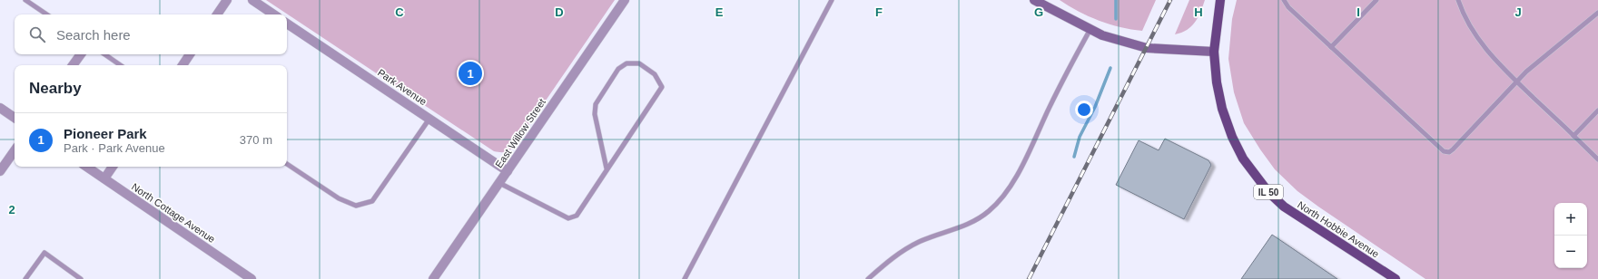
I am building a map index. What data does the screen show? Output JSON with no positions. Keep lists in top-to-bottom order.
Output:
{
  "streets": {
    "main road": ["IL 50", "North Hobbie Avenue"],
    "street": ["Park Avenue", "East Willow Street", "North Cottage Avenue"]
  },
  "crossings": [
    ["Park Avenue", "East Willow Street"],
    ["IL 50", "North Hobbie Avenue"]
  ],
  "page": {
    "search": "Search here",
    "pins": "1",
    "heading": "Nearby",
    "list": [
      {
        "mark": "1",
        "name": "Pioneer Park",
        "note": "Park · Park Avenue",
        "value": "370 m"
      }
    ],
    "map_buttons": ["+", "−"]
  },
  "grid": {
    "columns": [
      "C",
      "D",
      "E",
      "F",
      "G",
      "H",
      "I",
      "J"
    ],
    "rows": ["2"]
  }
}
